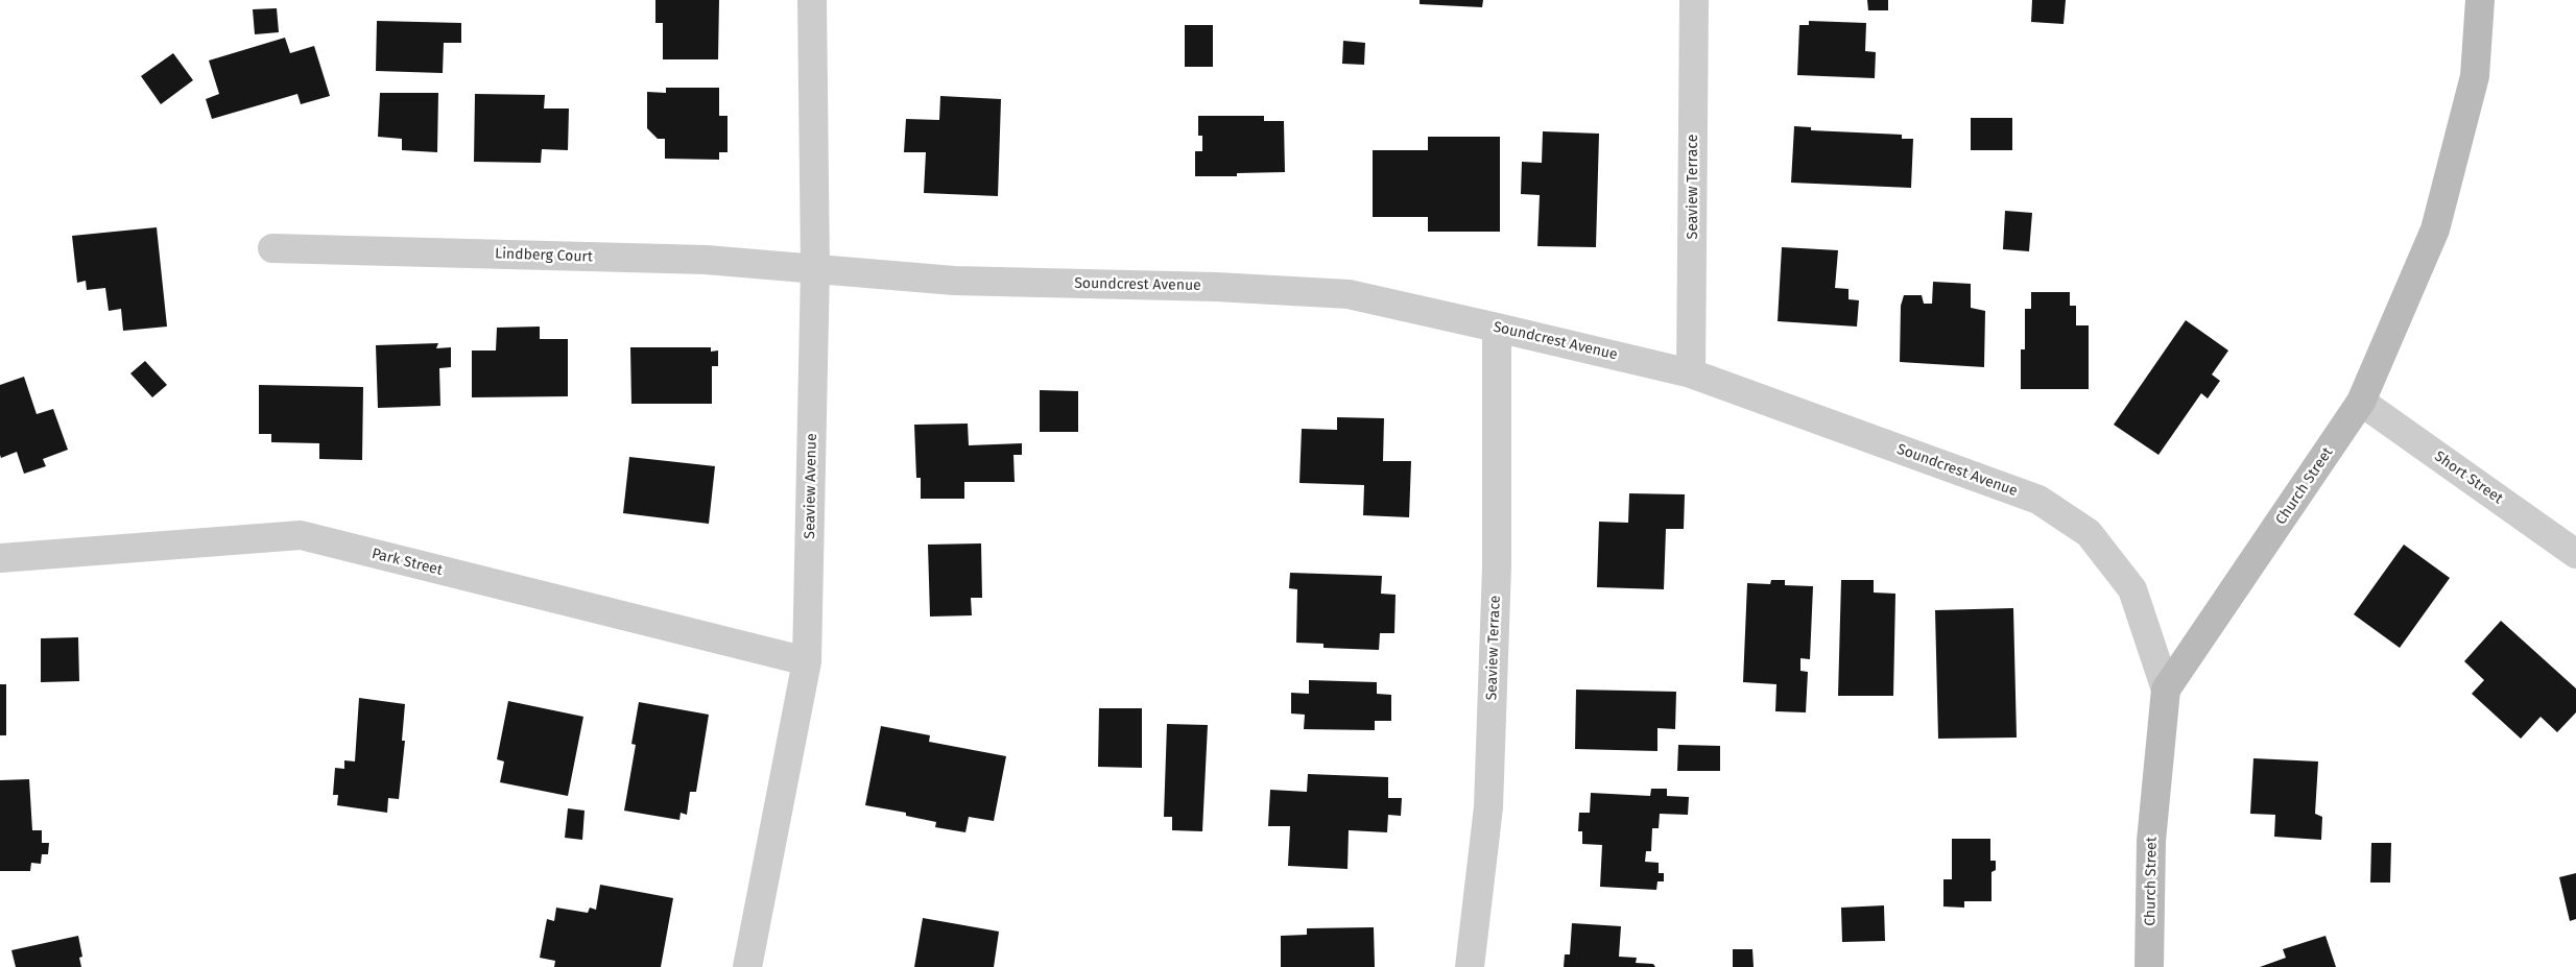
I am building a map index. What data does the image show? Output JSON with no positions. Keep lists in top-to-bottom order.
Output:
{
  "streets": {
    "main road": ["Church Street"],
    "street": [
      "Seaview Terrace",
      "Lindberg Court",
      "Soundcrest Avenue",
      "Short Street",
      "Seaview Avenue",
      "Park Street"
    ]
  },
  "crossings": [
    ["Seaview Terrace", "Soundcrest Avenue"],
    ["Lindberg Court", "Soundcrest Avenue"],
    ["Lindberg Court", "Seaview Avenue"],
    ["Soundcrest Avenue", "Seaview Avenue"],
    ["Soundcrest Avenue", "Church Street"],
    ["Short Street", "Church Street"],
    ["Seaview Avenue", "Park Street"]
  ]
}
